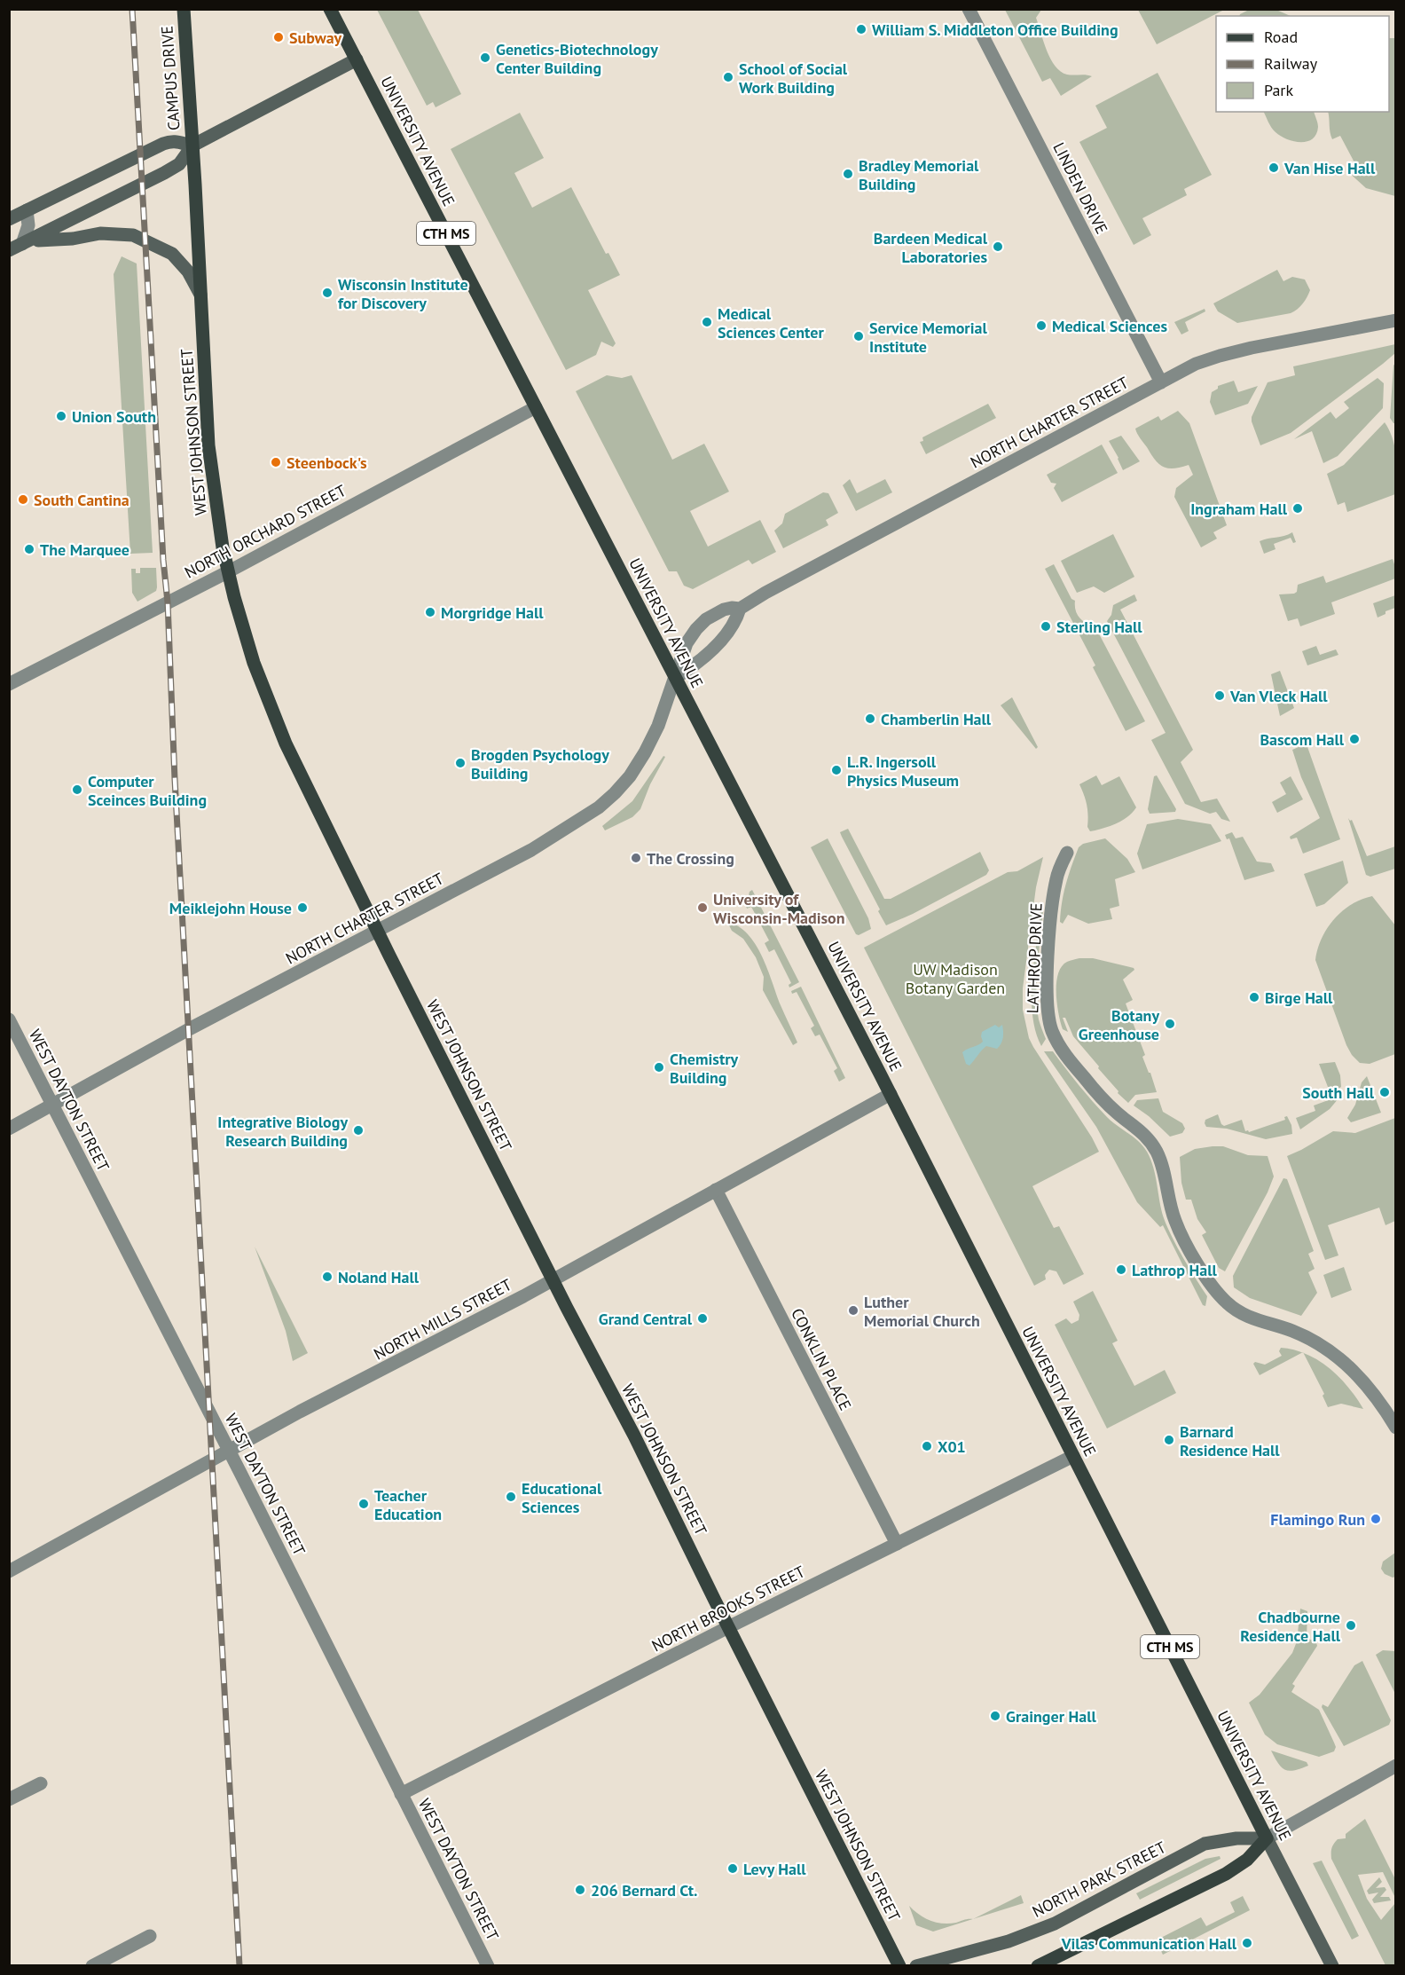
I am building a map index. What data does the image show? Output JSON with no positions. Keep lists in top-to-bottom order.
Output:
{
  "streets": {
    "main road": [
      "CAMPUS DRIVE",
      "UNIVERSITY AVENUE",
      "CTH MS",
      "WEST JOHNSON STREET",
      "NORTH PARK STREET"
    ],
    "street": [
      "LINDEN DRIVE",
      "NORTH CHARTER STREET",
      "NORTH ORCHARD STREET",
      "LATHROP DRIVE",
      "WEST DAYTON STREET",
      "NORTH MILLS STREET",
      "CONKLIN PLACE",
      "NORTH BROOKS STREET"
    ]
  },
  "crossings": [
    ["CAMPUS DRIVE", "WEST JOHNSON STREET"],
    ["UNIVERSITY AVENUE", "NORTH CHARTER STREET"],
    ["UNIVERSITY AVENUE", "NORTH ORCHARD STREET"],
    ["UNIVERSITY AVENUE", "NORTH MILLS STREET"],
    ["UNIVERSITY AVENUE", "NORTH BROOKS STREET"],
    ["UNIVERSITY AVENUE", "NORTH PARK STREET"],
    ["LINDEN DRIVE", "NORTH CHARTER STREET"],
    ["NORTH CHARTER STREET", "WEST JOHNSON STREET"],
    ["NORTH CHARTER STREET", "WEST DAYTON STREET"],
    ["WEST JOHNSON STREET", "NORTH ORCHARD STREET"],
    ["WEST JOHNSON STREET", "NORTH MILLS STREET"],
    ["WEST JOHNSON STREET", "NORTH BROOKS STREET"],
    ["WEST DAYTON STREET", "NORTH MILLS STREET"],
    ["WEST DAYTON STREET", "NORTH BROOKS STREET"],
    ["NORTH MILLS STREET", "CONKLIN PLACE"],
    ["CONKLIN PLACE", "NORTH BROOKS STREET"]
  ],
  "parks": ["UW Madison Botany Garden"],
  "places": [
    "William S. Middleton Office Building",
    "Subway",
    "Genetics-Biotechnology Center Building",
    "School of Social Work Building",
    "Van Hise Hall",
    "Bradley Memorial Building",
    "Bardeen Medical Laboratories",
    "Wisconsin Institute for Discovery",
    "Medical Sciences Center",
    "Medical Sciences",
    "Service Memorial Institute",
    "Union South",
    "Steenbock's",
    "South Cantina",
    "Ingraham Hall",
    "The Marquee",
    "Morgridge Hall",
    "Sterling Hall",
    "Van Vleck Hall",
    "Chamberlin Hall",
    "Bascom Hall",
    "Brogden Psychology Building",
    "L.R. Ingersoll Physics Museum",
    "Computer Sceinces Building",
    "The Crossing",
    "Meiklejohn House",
    "University of Wisconsin-Madison",
    "Birge Hall",
    "Botany Greenhouse",
    "Chemistry Building",
    "South Hall",
    "Integrative Biology Research Building",
    "Lathrop Hall",
    "Noland Hall",
    "Luther Memorial Church",
    "Grand Central",
    "Barnard Residence Hall",
    "X01",
    "Educational Sciences",
    "Teacher Education",
    "Flamingo Run",
    "Chadbourne Residence Hall",
    "Grainger Hall",
    "Levy Hall",
    "206 Bernard Ct.",
    "Vilas Communication Hall"
  ],
  "legend": ["Road", "Railway", "Park"]
}
